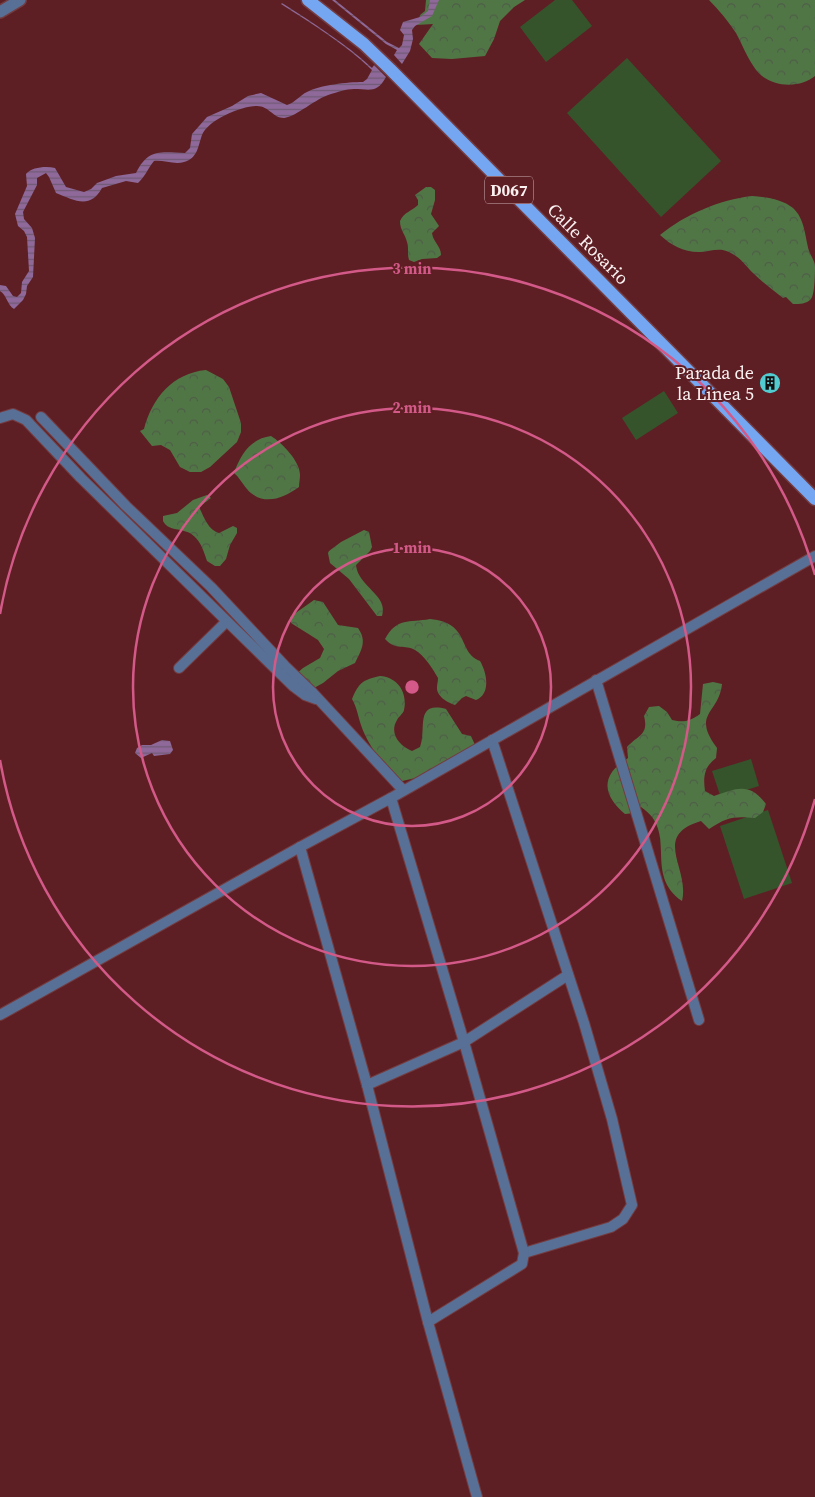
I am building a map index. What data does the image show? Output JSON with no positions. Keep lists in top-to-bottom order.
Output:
{
  "streets": {
    "main road": ["D067", "Calle Rosario"]
  },
  "places": {
    "building": ["Parada de la Linea 5"]
  },
  "rings": ["3 min", "2 min", "1 min"]
}
